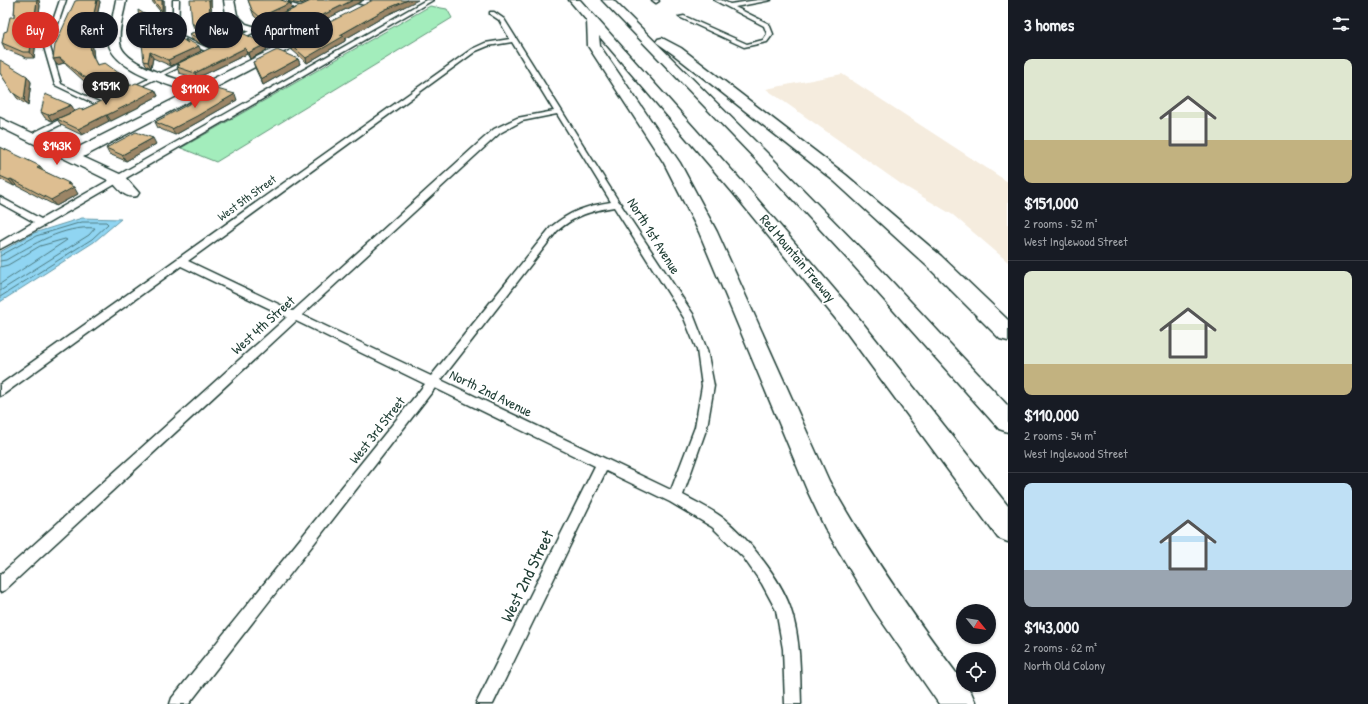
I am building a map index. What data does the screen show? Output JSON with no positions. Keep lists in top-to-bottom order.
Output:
{
  "streets": {
    "highway": ["Red Mountain Freeway"],
    "lane": [
      "West 5th Street",
      "North 1st Avenue",
      "West 4th Street",
      "North 2nd Avenue",
      "West 3rd Street",
      "West 2nd Street"
    ]
  },
  "crossings": [
    ["West 5th Street", "North 1st Avenue"],
    ["West 5th Street", "North 2nd Avenue"],
    ["North 1st Avenue", "West 4th Street"],
    ["North 1st Avenue", "North 2nd Avenue"],
    ["North 1st Avenue", "West 3rd Street"],
    ["West 4th Street", "North 2nd Avenue"],
    ["North 2nd Avenue", "West 3rd Street"],
    ["North 2nd Avenue", "West 2nd Street"]
  ],
  "north": "bottom right",
  "page": {
    "heading": "3 homes",
    "chip": [
      "Buy",
      "Rent",
      "Filters",
      "New",
      "Apartment"
    ],
    "list": [
      {
        "name": "$151,000",
        "note": "2 rooms · 52 m² · West Inglewood Street"
      },
      {
        "name": "$110,000",
        "note": "2 rooms · 54 m² · West Inglewood Street"
      },
      {
        "name": "$143,000",
        "note": "2 rooms · 62 m² · North Old Colony"
      }
    ],
    "price": ["$151K", "$110K", "$143K"]
  }
}
